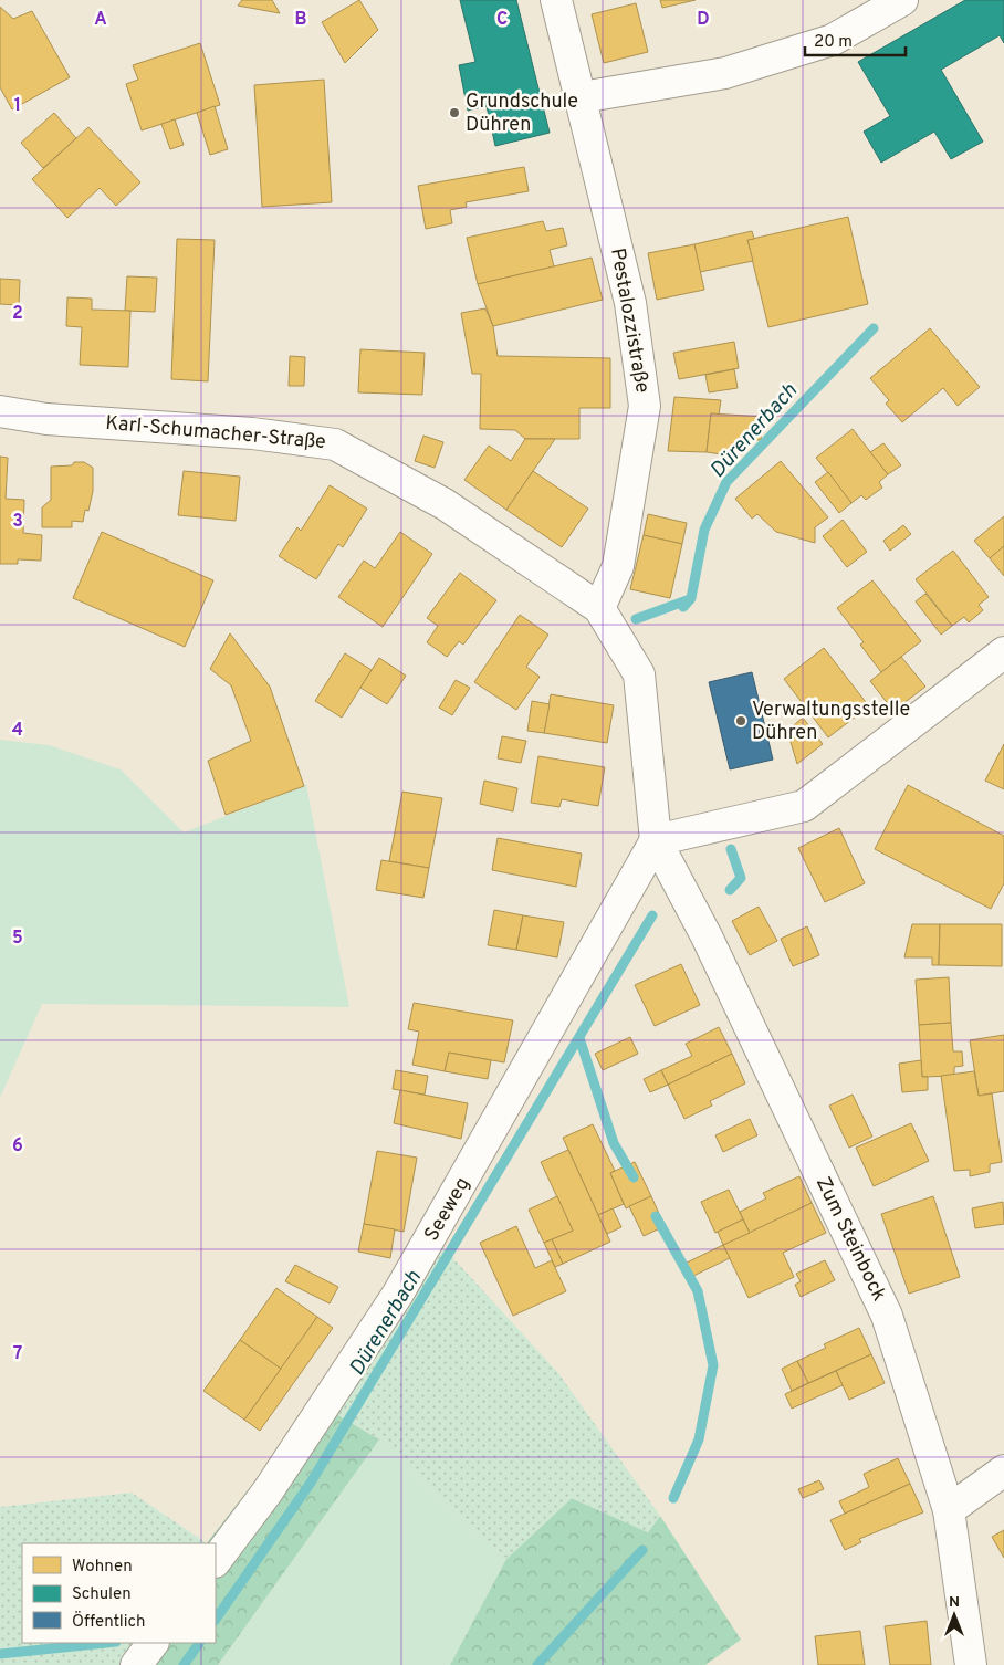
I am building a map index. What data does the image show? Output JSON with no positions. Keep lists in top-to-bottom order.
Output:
{
  "streets": {
    "street": [
      "Pestalozzistraße",
      "Karl-Schumacher-Straße",
      "Seeweg",
      "Zum Steinbock"
    ]
  },
  "crossings": [
    ["Pestalozzistraße", "Karl-Schumacher-Straße"],
    ["Karl-Schumacher-Straße", "Seeweg"],
    ["Karl-Schumacher-Straße", "Zum Steinbock"],
    ["Seeweg", "Zum Steinbock"]
  ],
  "water": ["Dürenerbach"],
  "places": ["Grundschule Dühren", "Verwaltungsstelle Dühren"],
  "legend": ["Wohnen", "Schulen", "Öffentlich"],
  "scale_bar": "20 m",
  "north": "top",
  "grid": {
    "columns": [
      "A",
      "B",
      "C",
      "D"
    ],
    "rows": [
      "1",
      "2",
      "3",
      "4",
      "5",
      "6",
      "7"
    ]
  }
}
